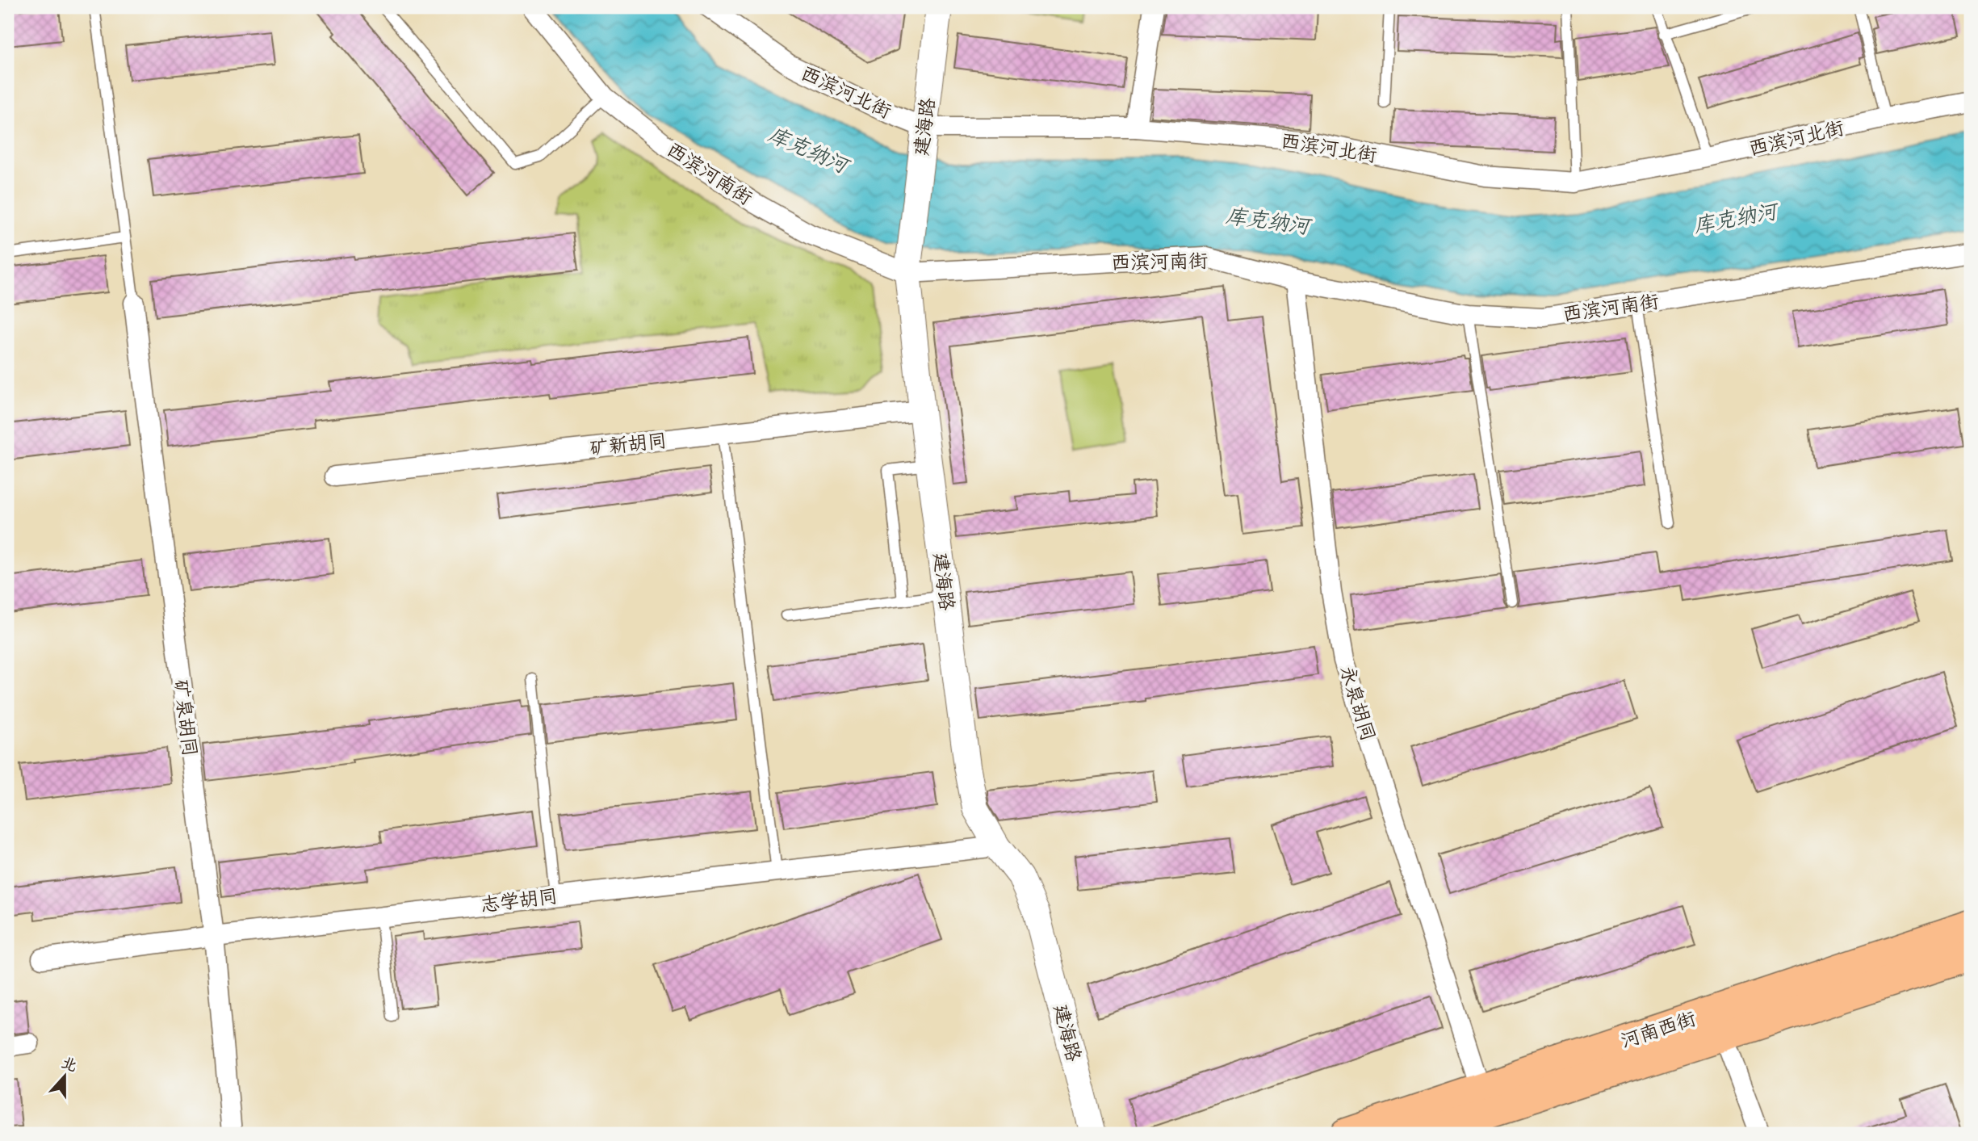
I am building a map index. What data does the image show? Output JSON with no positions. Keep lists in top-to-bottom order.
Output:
{
  "streets": {
    "main road": ["河南西街"],
    "street": [
      "西滨河北街",
      "建海路",
      "西滨河南街",
      "矿新胡同",
      "永泉胡同",
      "矿泉胡同",
      "志学胡同"
    ]
  },
  "crossings": [
    ["西滨河北街", "建海路"],
    ["建海路", "西滨河南街"],
    ["建海路", "矿新胡同"],
    ["建海路", "志学胡同"],
    ["西滨河南街", "永泉胡同"],
    ["永泉胡同", "河南西街"],
    ["矿泉胡同", "志学胡同"]
  ],
  "water": ["库克纳河"],
  "north": "top"
}
